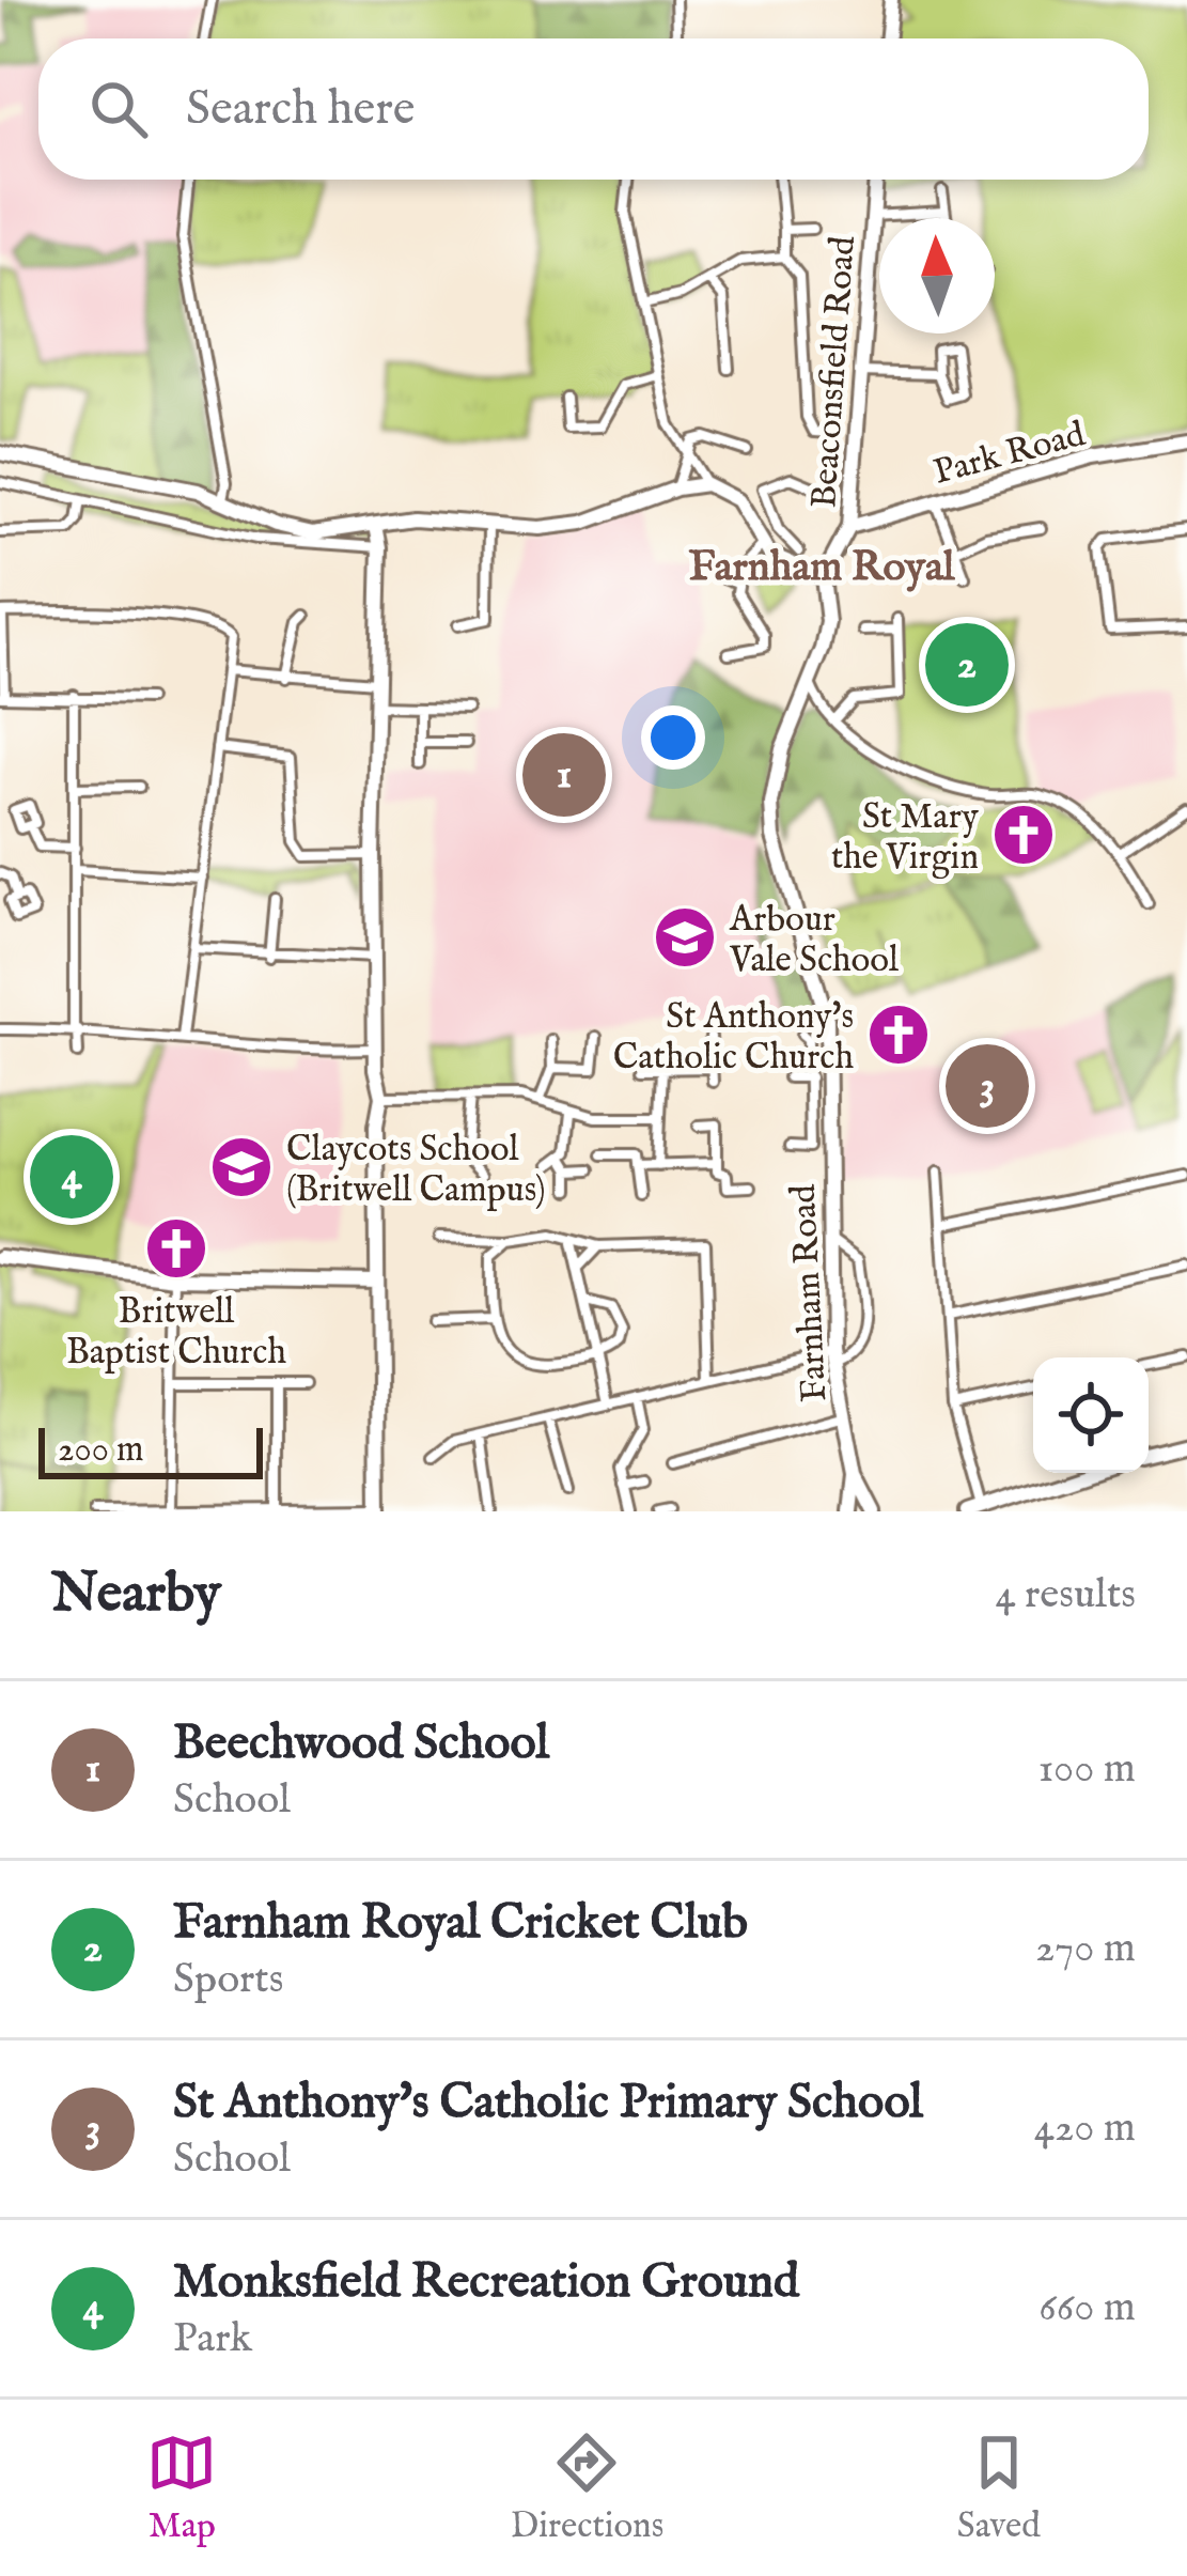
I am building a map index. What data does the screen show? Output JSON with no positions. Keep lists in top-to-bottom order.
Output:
{
  "streets": {
    "street": ["Beaconsfield Road", "Park Road", "Farnham Road"]
  },
  "crossings": [
    ["Beaconsfield Road", "Park Road"],
    ["Beaconsfield Road", "Farnham Road"]
  ],
  "districts": ["Farnham Royal"],
  "places": {
    "church": ["St Mary the Virgin", "St Anthony's Catholic Church", "Britwell Baptist Church"],
    "school or university": ["Arbour Vale School", "Claycots School (Britwell Campus)"]
  },
  "scale_bar": "200 m",
  "north": "top",
  "page": {
    "search": "Search here",
    "pins": [
      "2",
      "1",
      "3",
      "4"
    ],
    "scale": "200 m",
    "heading": ["Nearby", "4 results"],
    "list": [
      {
        "mark": "1",
        "name": "Beechwood School",
        "note": "School",
        "value": "100 m"
      },
      {
        "mark": "2",
        "name": "Farnham Royal Cricket Club",
        "note": "Sports",
        "value": "270 m"
      },
      {
        "mark": "3",
        "name": "St Anthony's Catholic Primary School",
        "note": "School",
        "value": "420 m"
      },
      {
        "mark": "4",
        "name": "Monksfield Recreation Ground",
        "note": "Park",
        "value": "660 m"
      }
    ],
    "nav": ["Map", "Directions", "Saved"]
  }
}
